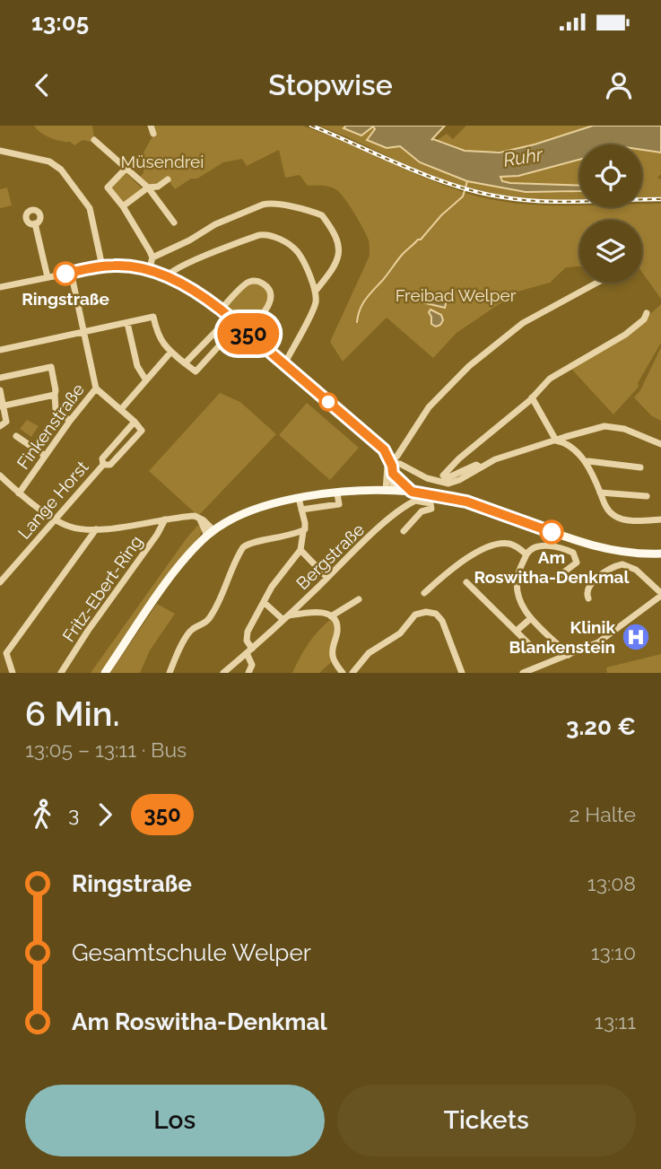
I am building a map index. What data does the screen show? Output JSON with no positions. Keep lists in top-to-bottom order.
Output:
{
  "streets": {
    "street": [
      "Finkenstraße",
      "Lange Horst",
      "Bergstraße",
      "Fritz-Ebert-Ring"
    ]
  },
  "water": ["Ruhr"],
  "parks": ["Müsendrei", "Freibad Welper"],
  "places": {
    "other": ["Ringstraße", "Am Roswitha-Denkmal"],
    "hospital": ["Klinik Blankenstein"]
  },
  "lines": ["bus line 350"],
  "page": {
    "status": "13:05",
    "header": "Stopwise",
    "on_map": "350",
    "heading": ["6 Min.", "13:05 – 13:11 · Bus", "3.20 €"],
    "legs": ["3", "350", "2 Halte"],
    "list": [
      {
        "name": "Ringstraße",
        "value": "13:08"
      },
      {
        "name": "Gesamtschule Welper",
        "value": "13:10"
      },
      {
        "name": "Am Roswitha-Denkmal",
        "value": "13:11"
      }
    ],
    "buttons": ["Los", "Tickets"]
  }
}
